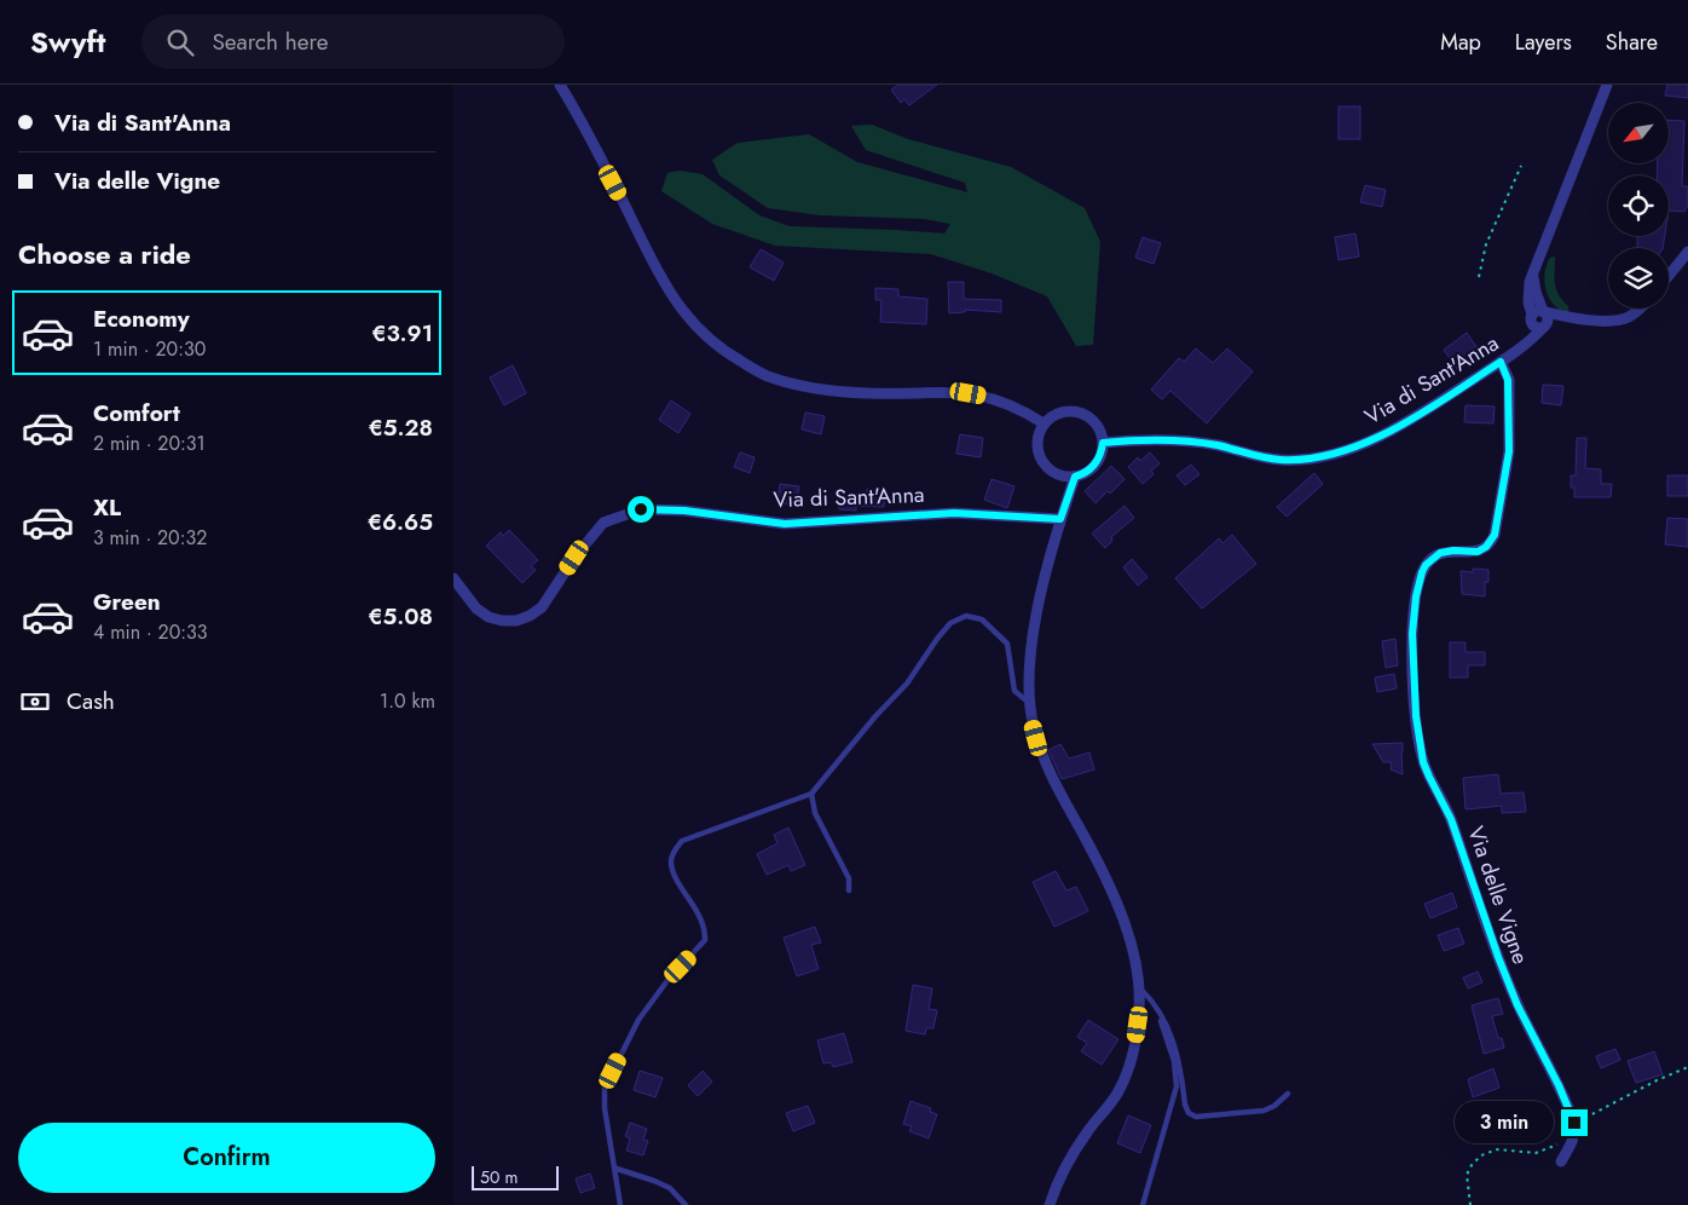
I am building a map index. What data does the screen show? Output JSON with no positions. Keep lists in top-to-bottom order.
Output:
{
  "streets": {
    "street": ["Via di Sant'Anna", "Via delle Vigne"]
  },
  "crossings": [
    ["Via di Sant'Anna", "Via delle Vigne"]
  ],
  "scale_bar": "50 m",
  "north": "bottom left",
  "page": {
    "header": "Swyft",
    "search": "Search here",
    "nav": ["Map", "Layers", "Share"],
    "banner": ["Via di Sant'Anna", "Via delle Vigne"],
    "heading": "Choose a ride",
    "list": [
      {
        "name": "Economy",
        "note": "1 min · 20:30",
        "value": "€3.91"
      },
      {
        "name": "Comfort",
        "note": "2 min · 20:31",
        "value": "€5.28"
      },
      {
        "name": "XL",
        "note": "3 min · 20:32",
        "value": "€6.65"
      },
      {
        "name": "Green",
        "note": "4 min · 20:33",
        "value": "€5.08"
      }
    ],
    "pay": ["Cash", "1.0 km"],
    "bubble": "3 min",
    "buttons": "Confirm",
    "scale": "50 m"
  }
}
